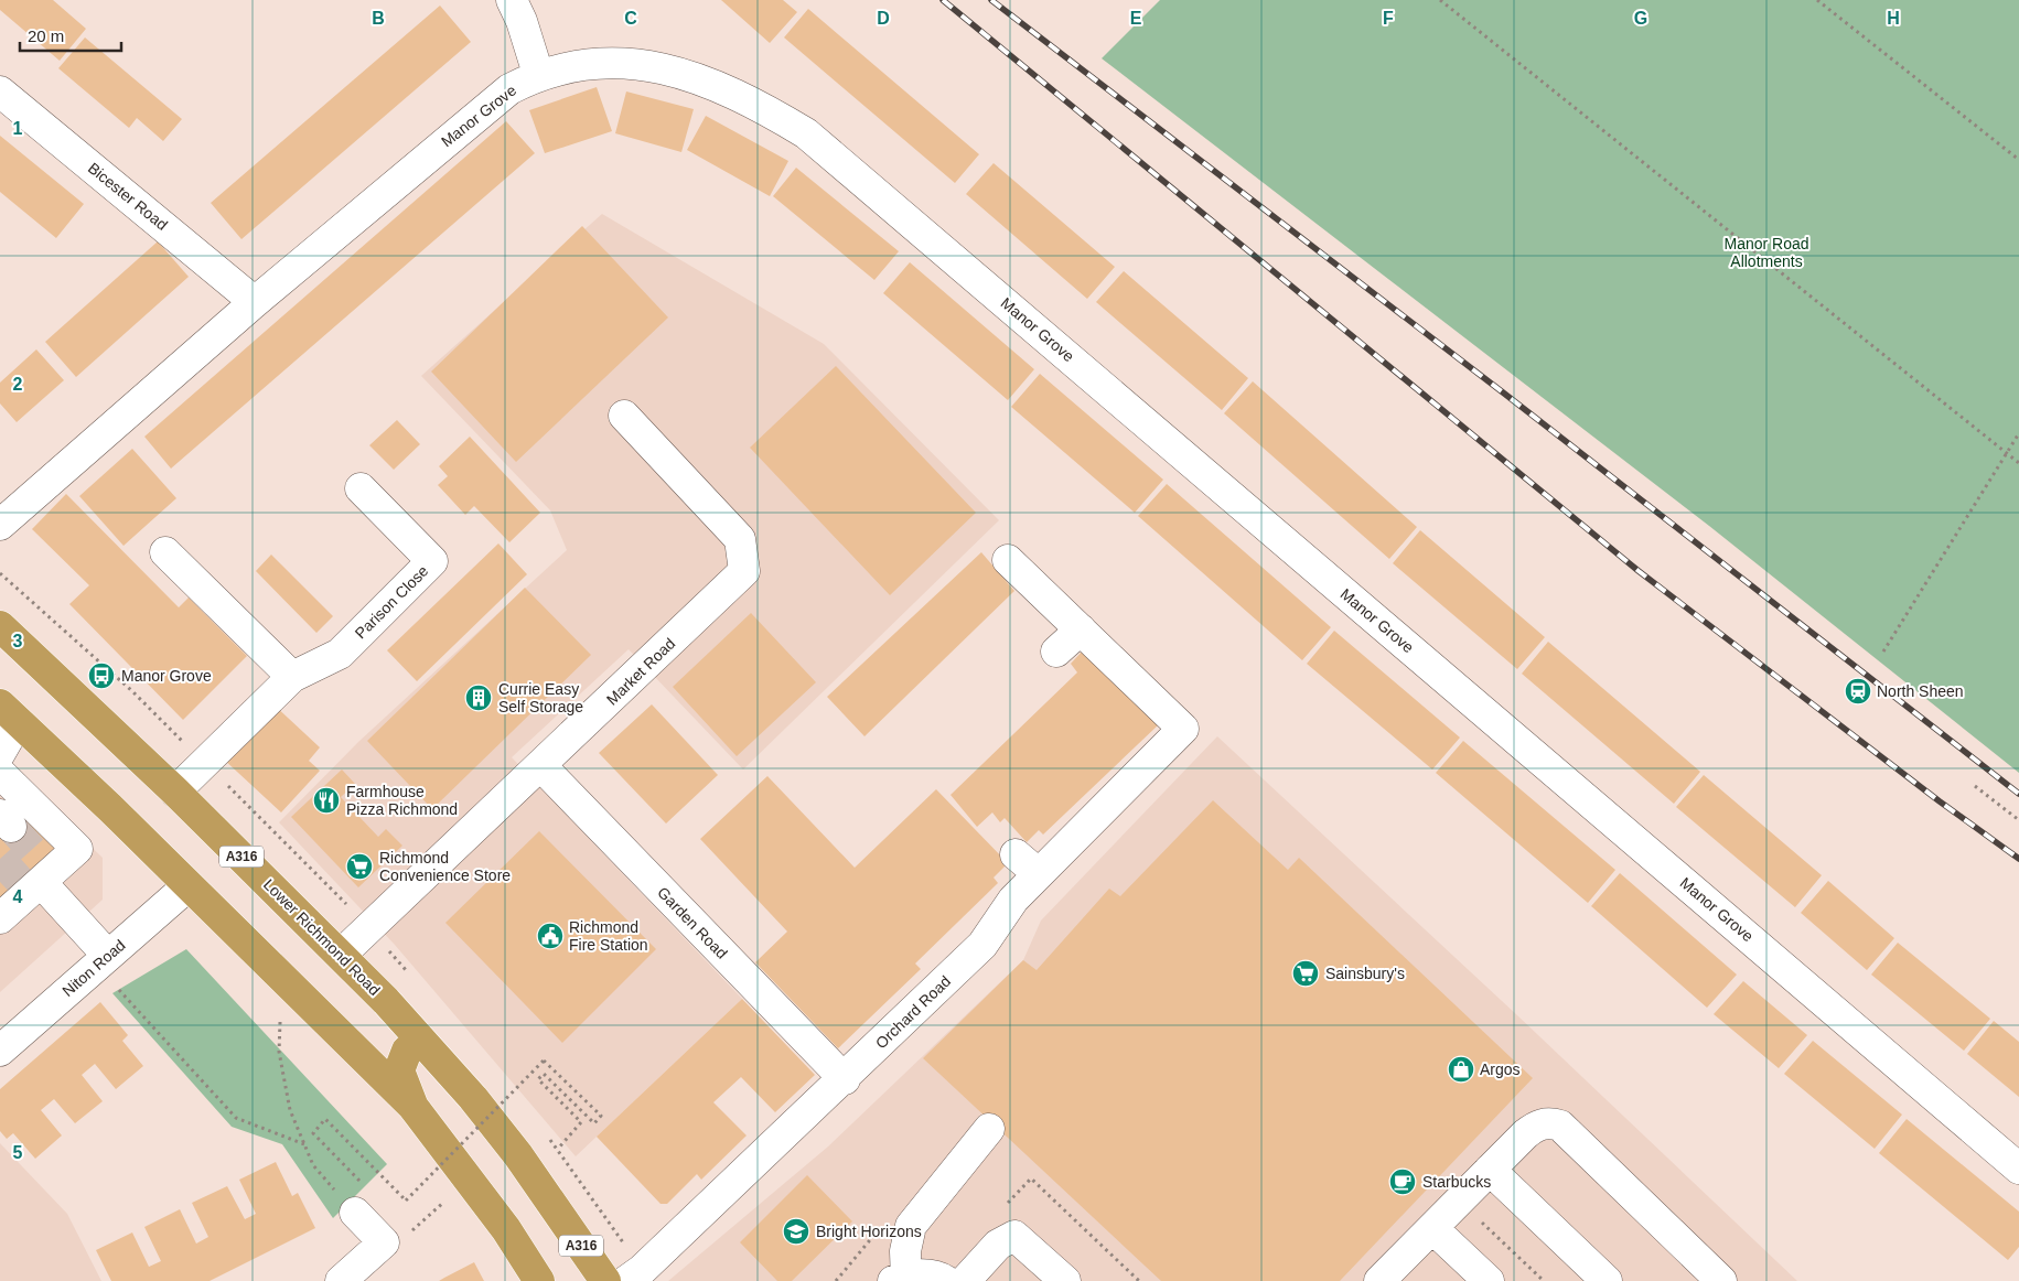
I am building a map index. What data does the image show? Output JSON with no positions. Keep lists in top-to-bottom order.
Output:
{
  "streets": {
    "highway": ["A316", "Lower Richmond Road"],
    "street": [
      "Manor Grove",
      "Bicester Road",
      "Parison Close",
      "Market Road",
      "Garden Road",
      "Niton Road",
      "Orchard Road"
    ]
  },
  "crossings": [
    ["Manor Grove", "Bicester Road"],
    ["Parison Close", "Lower Richmond Road"],
    ["Market Road", "Garden Road"],
    ["Market Road", "Lower Richmond Road"],
    ["Garden Road", "Orchard Road"]
  ],
  "parks": ["Manor Road Allotments"],
  "places": {
    "bus stop": ["Manor Grove"],
    "station": ["North Sheen"],
    "building": ["Currie Easy Self Storage"],
    "restaurant": ["Farmhouse Pizza Richmond"],
    "supermarket": ["Richmond Convenience Store", "Sainsbury's"],
    "public building": ["Richmond Fire Station"],
    "shop": ["Argos"],
    "cafe": ["Starbucks"],
    "school or university": ["Bright Horizons"]
  },
  "scale_bar": "20 m",
  "grid": {
    "columns": [
      "B",
      "C",
      "D",
      "E",
      "F",
      "G",
      "H"
    ],
    "rows": [
      "1",
      "2",
      "3",
      "4",
      "5"
    ]
  }
}
